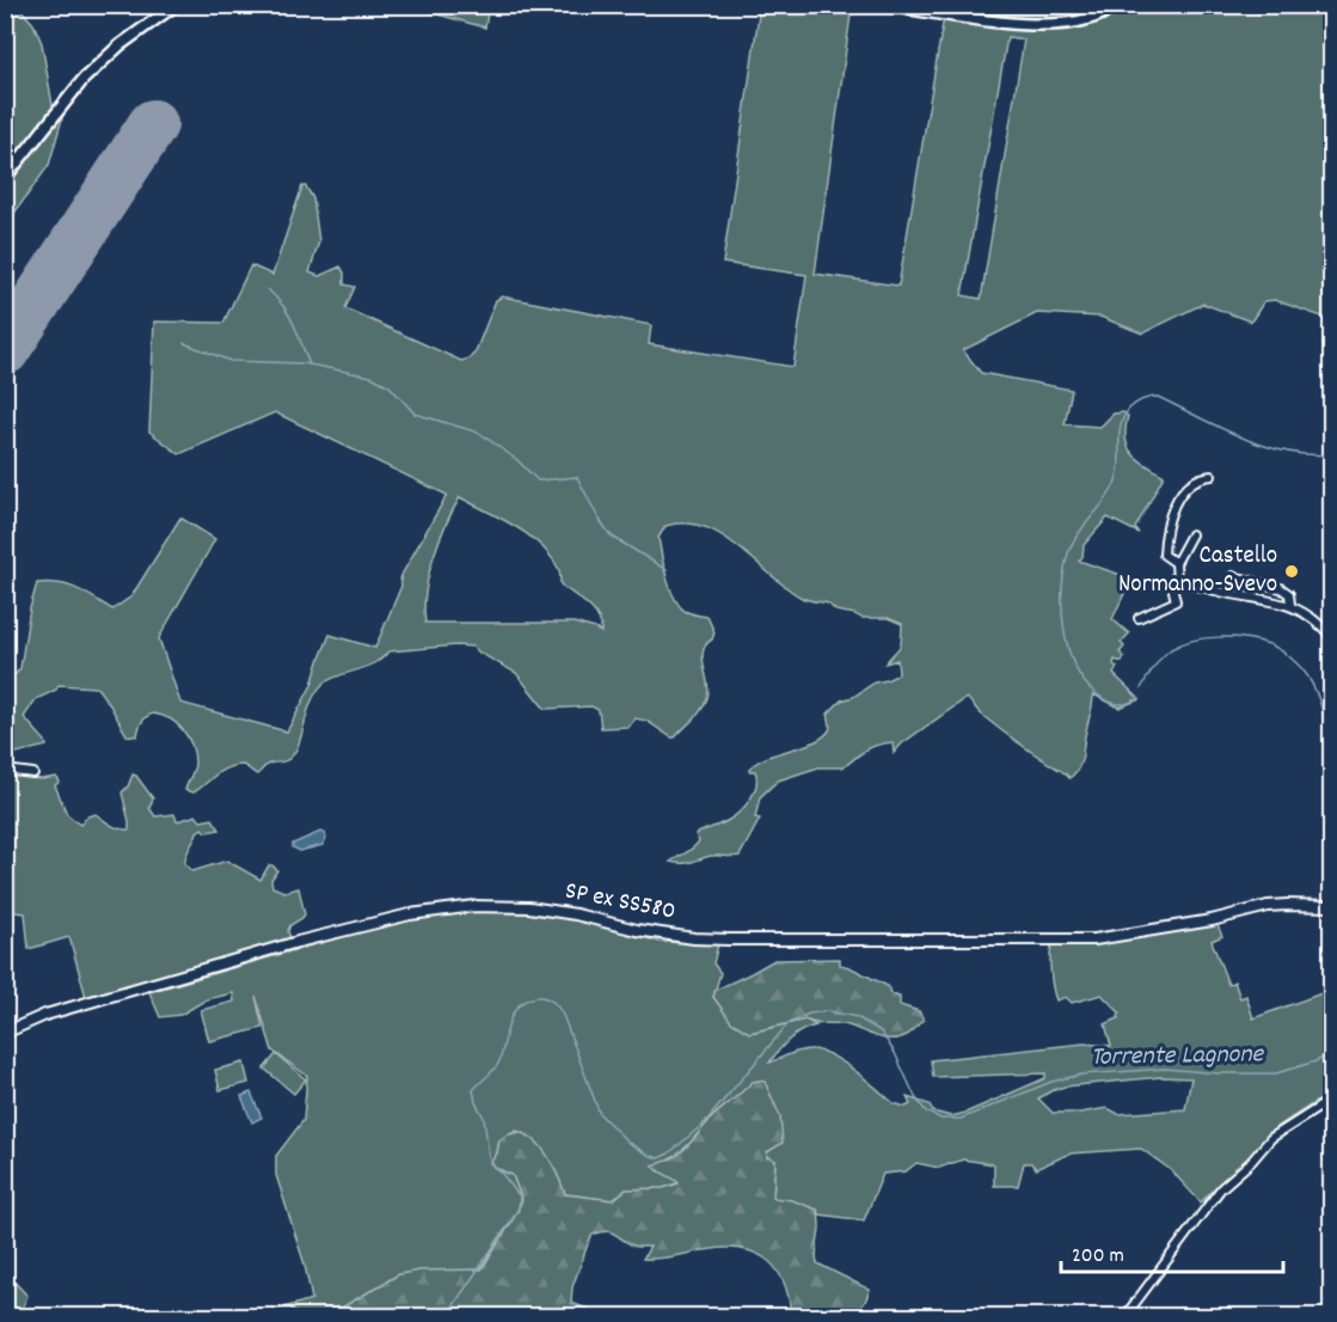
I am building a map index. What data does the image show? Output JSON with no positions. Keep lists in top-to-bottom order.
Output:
{
  "streets": {
    "street": ["SP ex SS580"]
  },
  "water": ["Torrente Lagnone"],
  "places": ["Castello Normanno-Svevo"],
  "scale_bar": "200 m"
}
